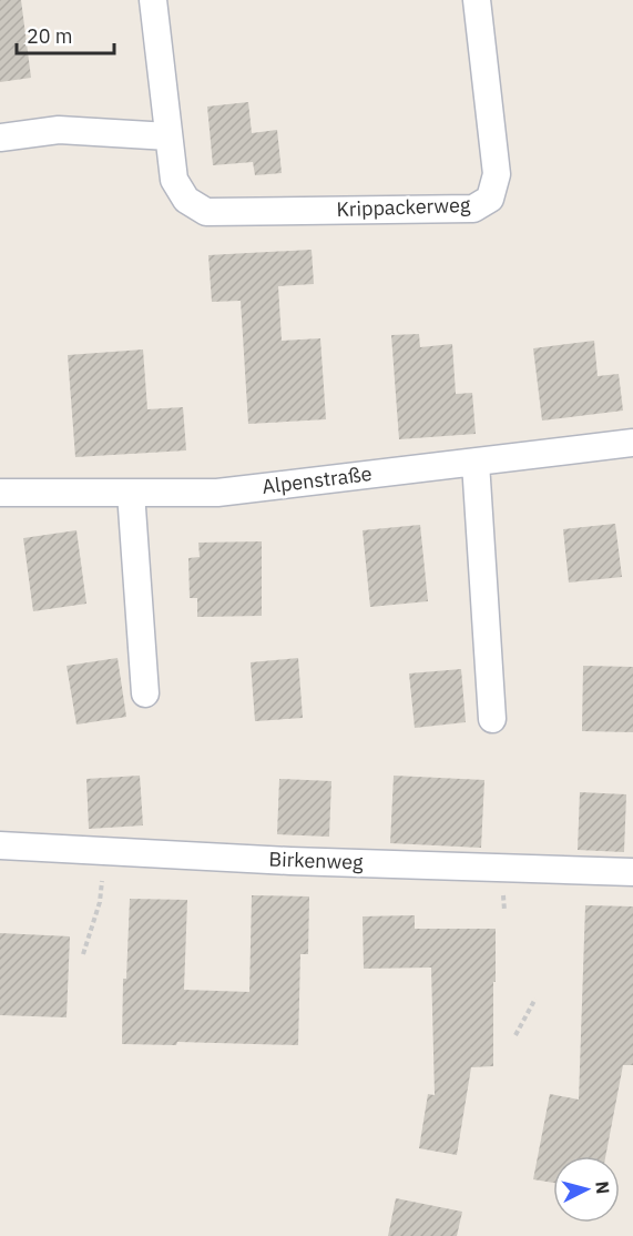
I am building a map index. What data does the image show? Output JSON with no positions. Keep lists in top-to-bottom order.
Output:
{
  "streets": {
    "street": ["Krippackerweg", "Alpenstraße", "Birkenweg"]
  },
  "scale_bar": "20 m",
  "north": "right"
}
